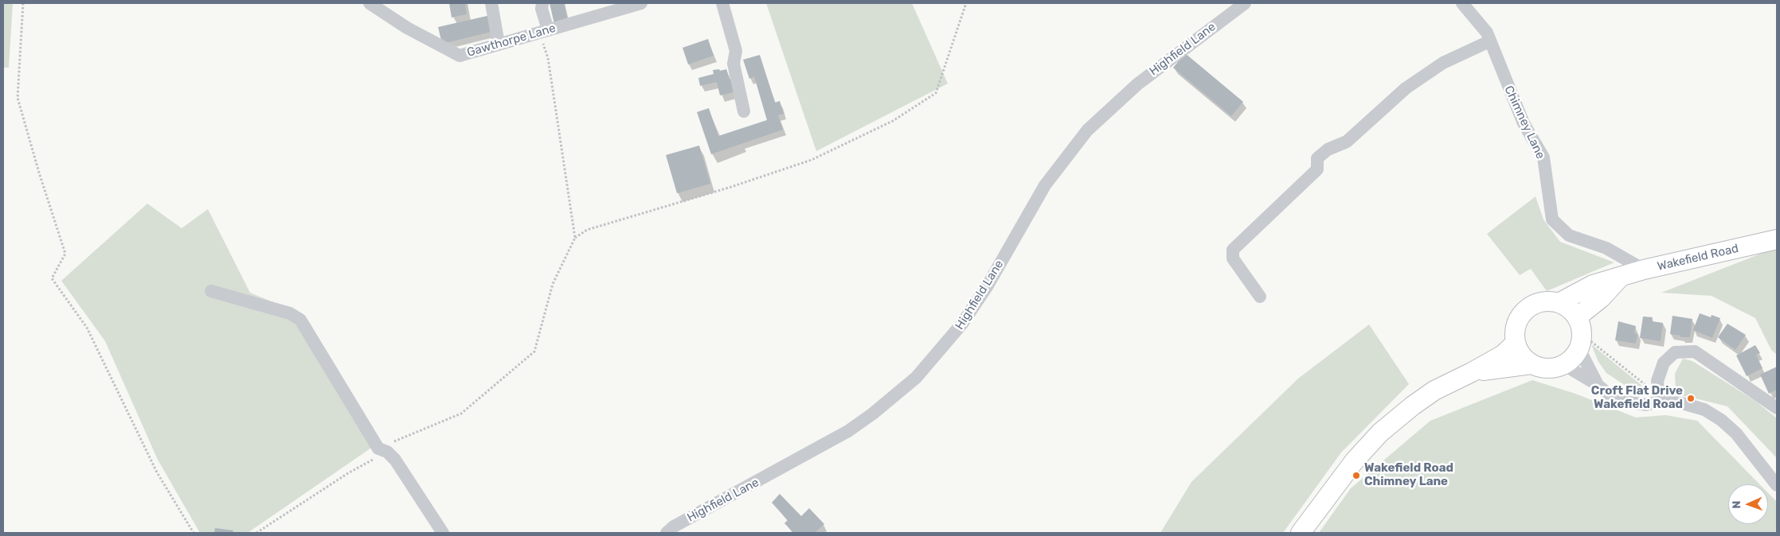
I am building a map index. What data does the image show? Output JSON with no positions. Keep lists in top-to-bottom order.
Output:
{
  "streets": {
    "highway": ["Wakefield Road"],
    "street": ["Gawthorpe Lane", "Highfield Lane", "Chimney Lane"]
  },
  "crossings": [
    ["Chimney Lane", "Wakefield Road"]
  ],
  "places": ["Croft Flat Drive Wakefield Road", "Wakefield Road Chimney Lane"],
  "north": "left"
}
